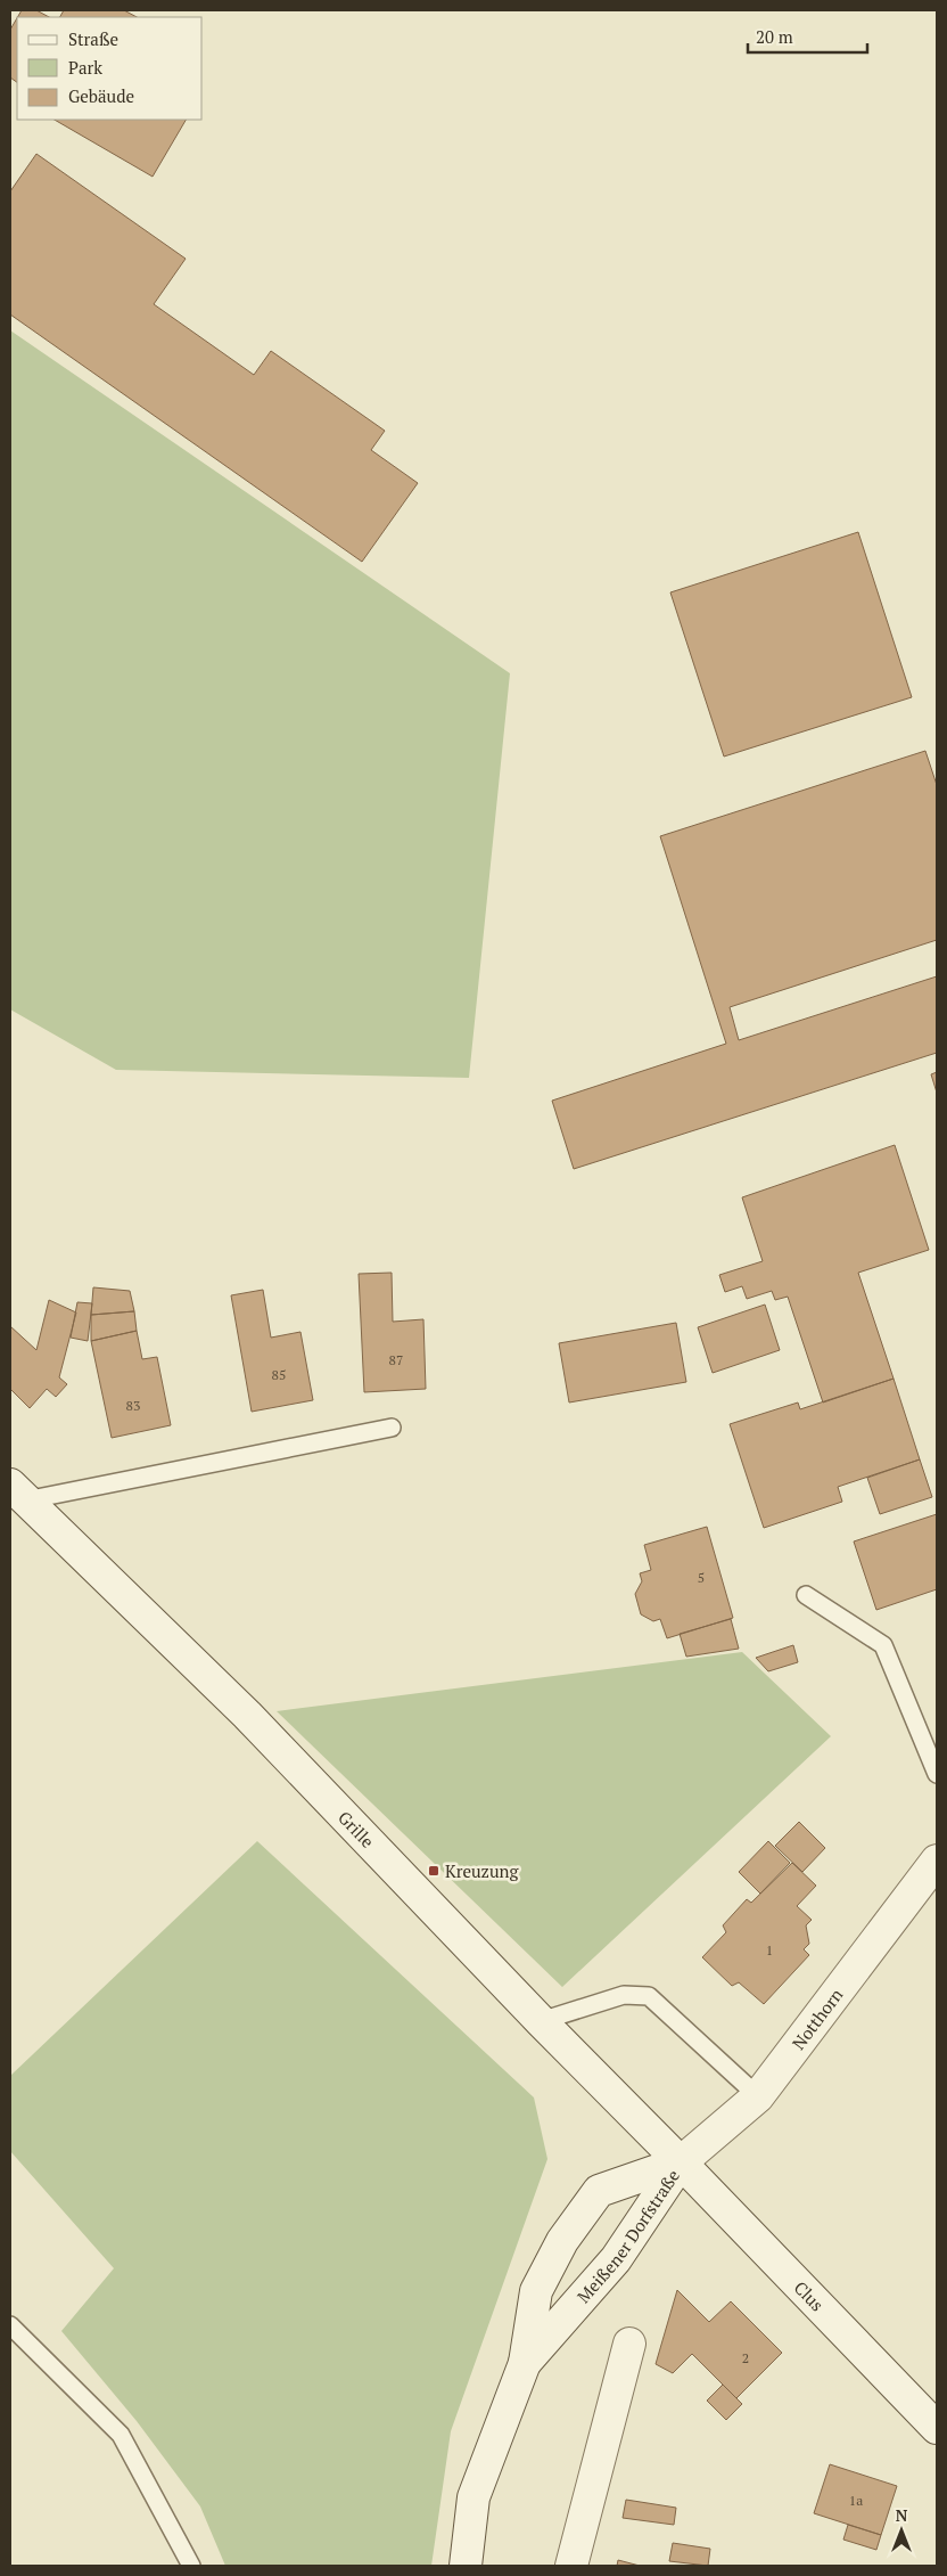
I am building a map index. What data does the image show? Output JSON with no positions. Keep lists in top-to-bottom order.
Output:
{
  "streets": {
    "street": [
      "Grille",
      "Notthorn",
      "Meißener Dorfstraße",
      "Clus"
    ]
  },
  "crossings": [
    ["Grille", "Notthorn"],
    ["Grille", "Meißener Dorfstraße"],
    ["Grille", "Clus"],
    ["Notthorn", "Meißener Dorfstraße"],
    ["Notthorn", "Clus"],
    ["Meißener Dorfstraße", "Clus"]
  ],
  "places": {
    "transit": ["Kreuzung"]
  },
  "house_numbers": [
    "87",
    "85",
    "83",
    "5",
    "1",
    "2",
    "1a"
  ],
  "legend": ["Straße", "Park", "Gebäude"],
  "scale_bar": "20 m",
  "north": "top"
}
